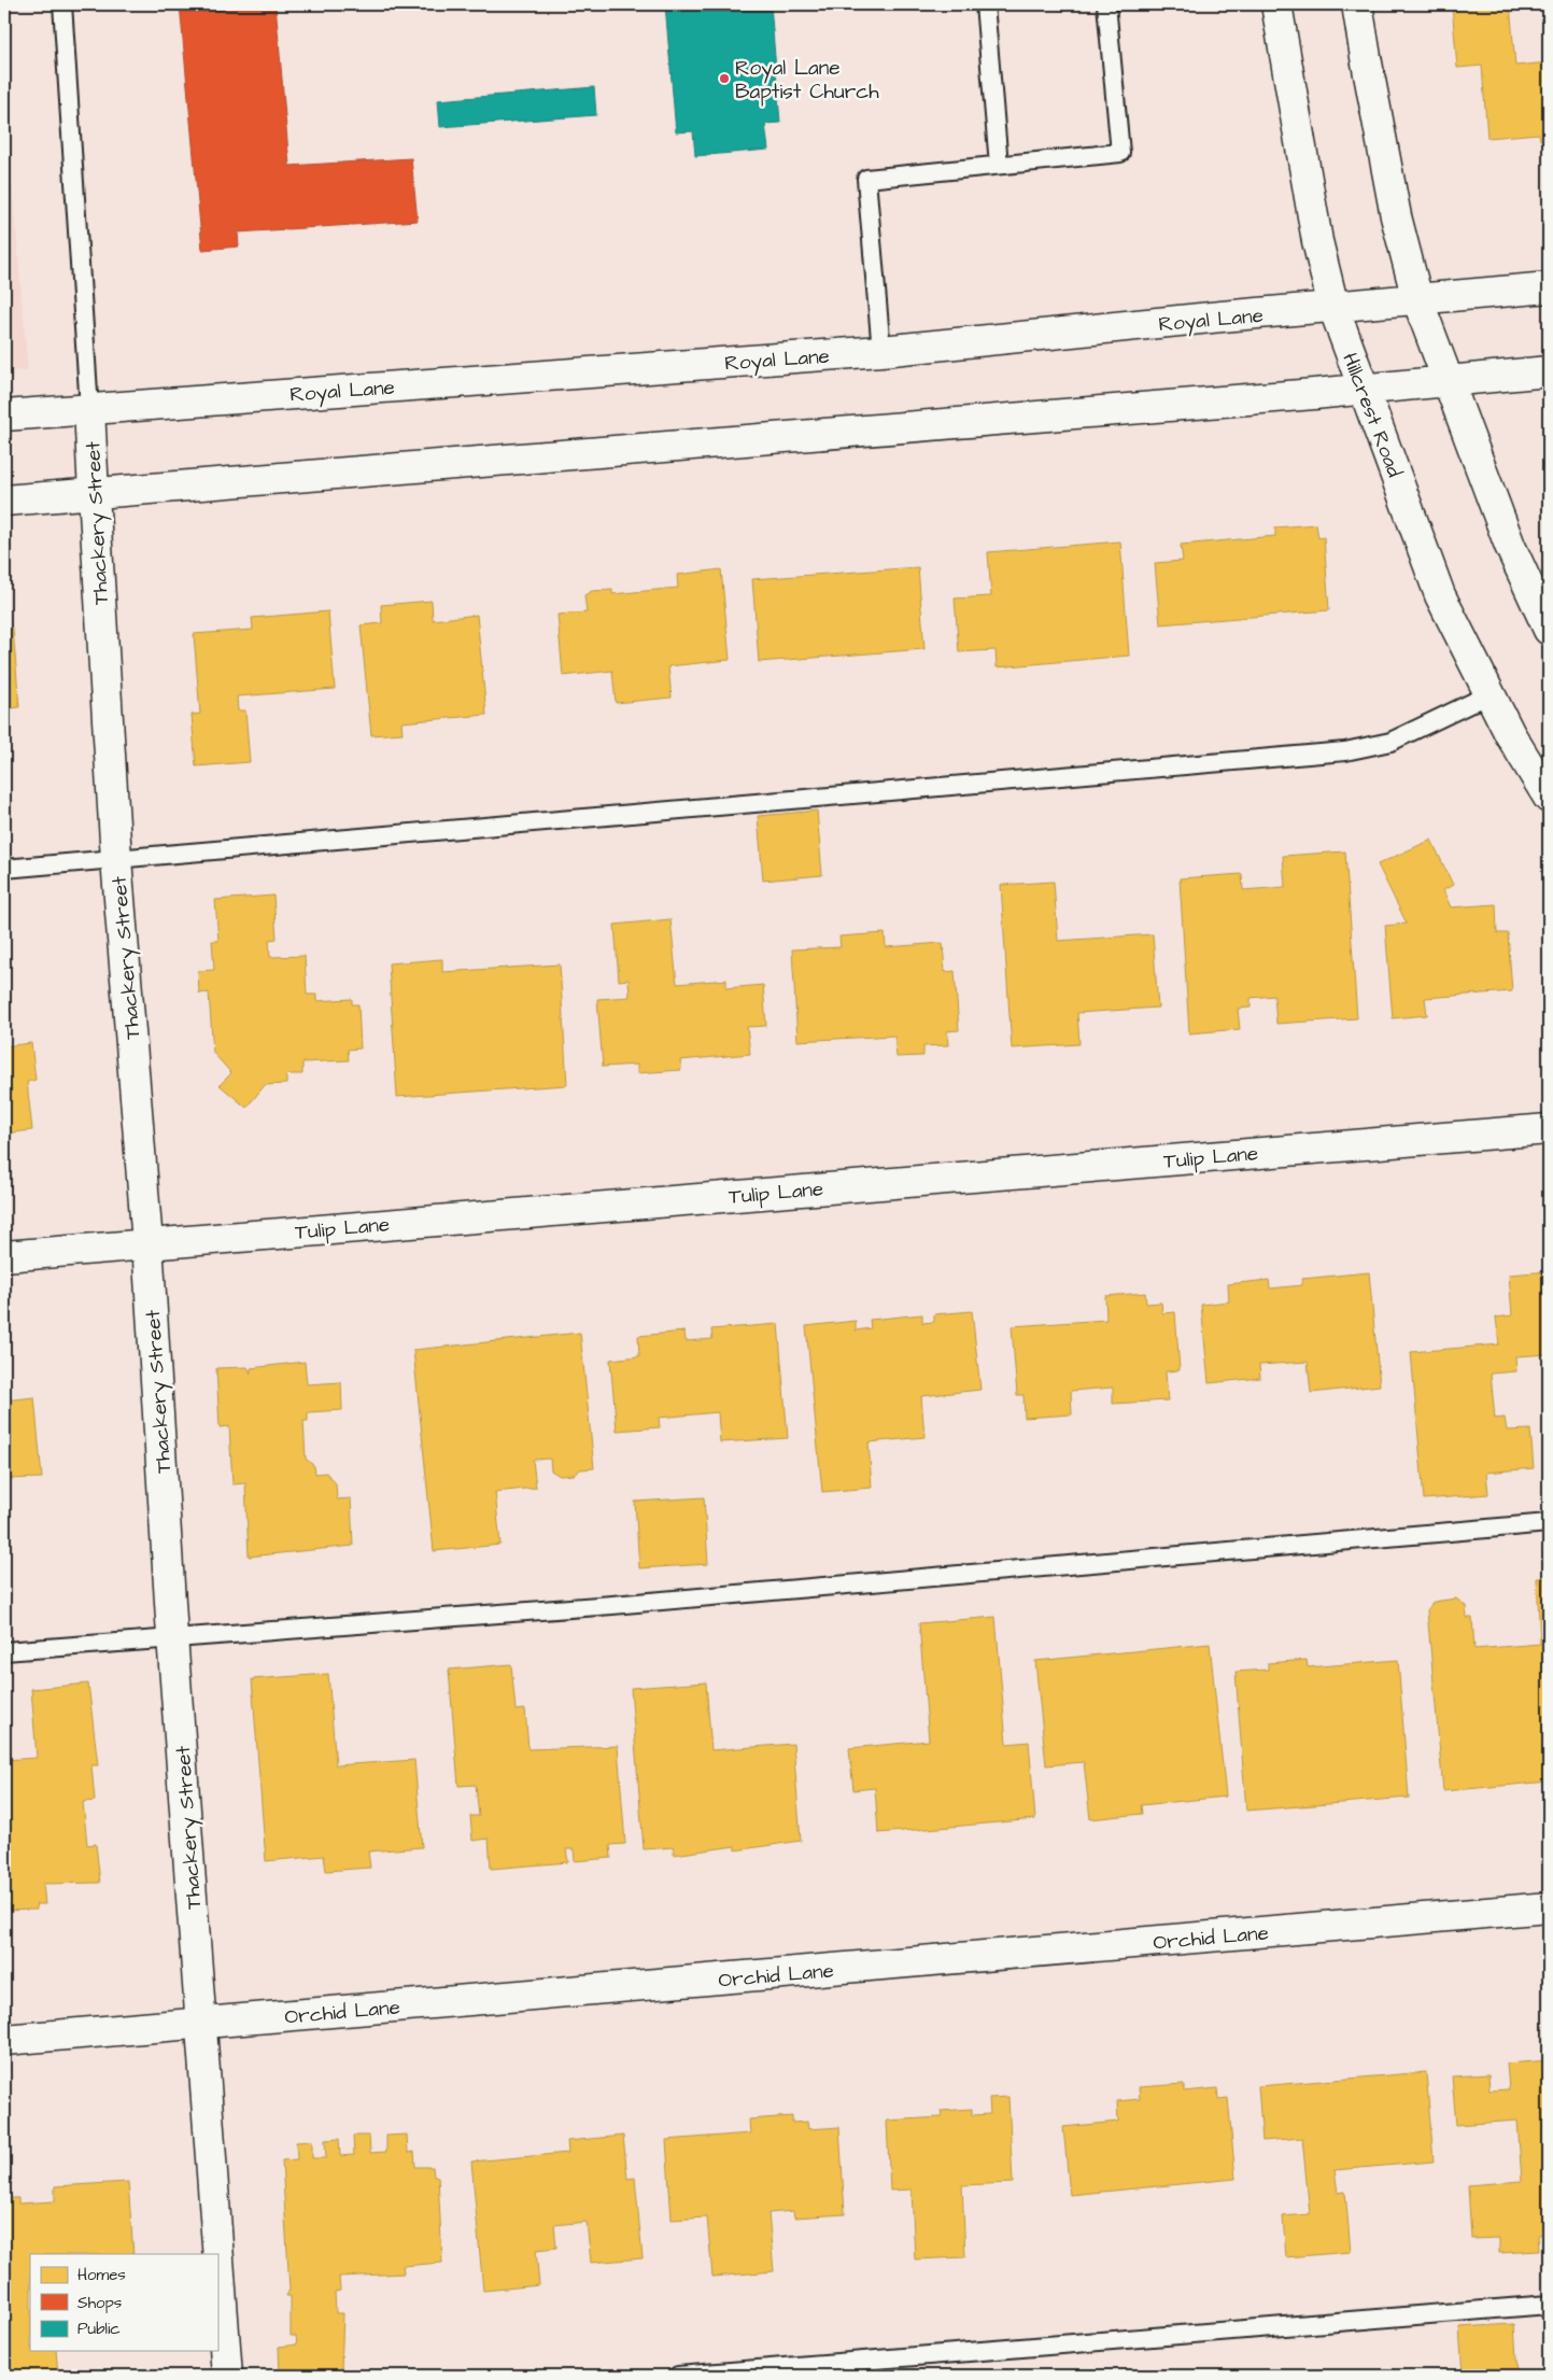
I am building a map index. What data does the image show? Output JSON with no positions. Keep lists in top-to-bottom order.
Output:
{
  "streets": {
    "street": [
      "Royal Lane",
      "Hillcrest Road",
      "Thackery Street",
      "Tulip Lane",
      "Orchid Lane"
    ]
  },
  "crossings": [
    ["Royal Lane", "Hillcrest Road"],
    ["Royal Lane", "Thackery Street"],
    ["Thackery Street", "Tulip Lane"],
    ["Thackery Street", "Orchid Lane"]
  ],
  "places": ["Royal Lane Baptist Church"],
  "legend": ["Homes", "Shops", "Public"]
}
